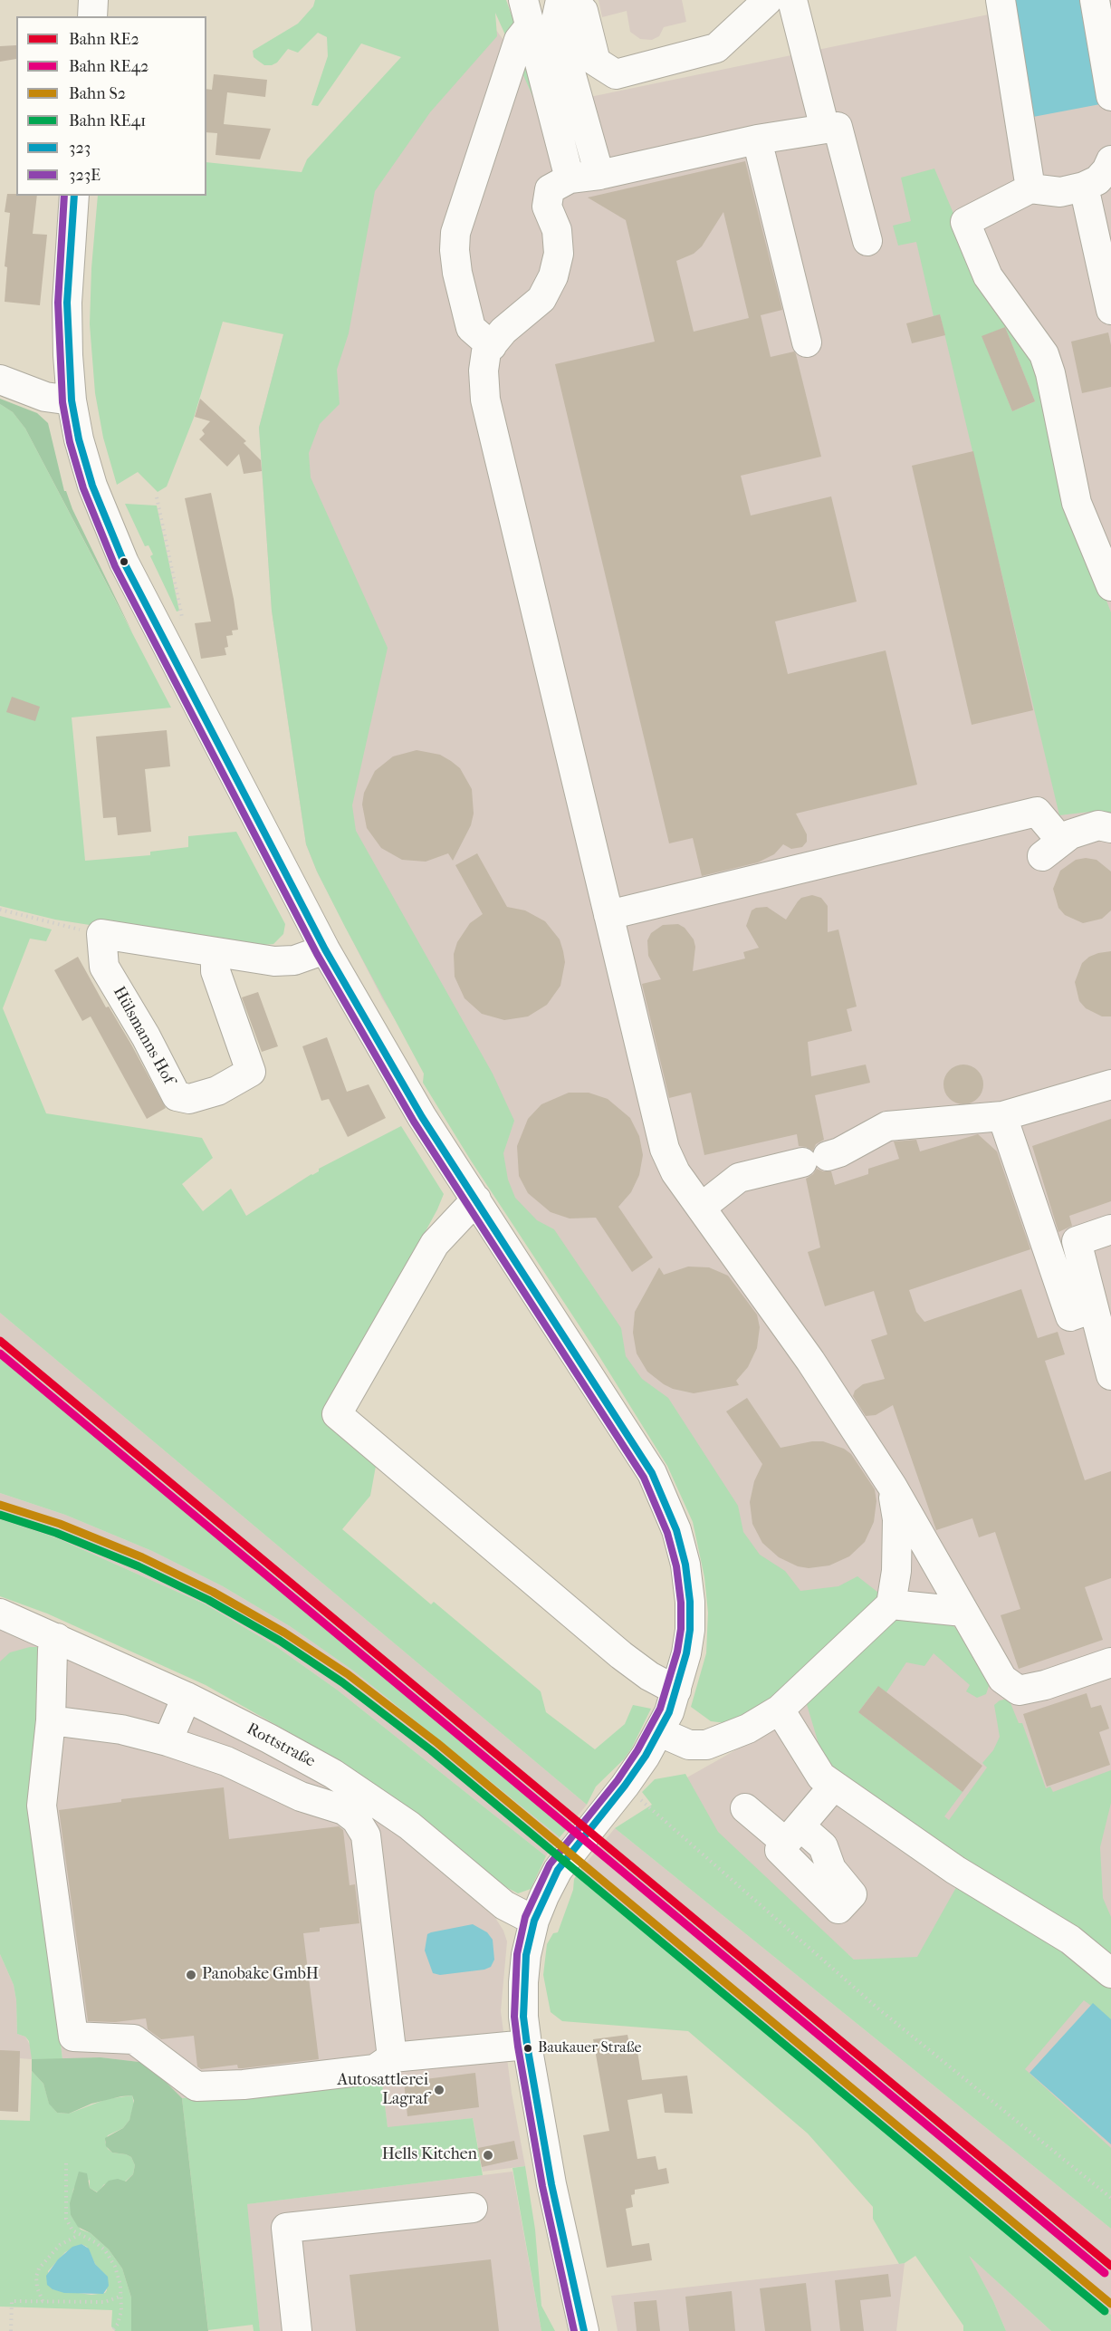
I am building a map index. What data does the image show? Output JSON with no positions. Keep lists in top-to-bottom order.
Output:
{
  "streets": {
    "street": ["Hülsmanns Hof", "Rottstraße"]
  },
  "places": [
    "Panobake GmbH",
    "Baukauer Straße",
    "Autosattlerei Lagraf",
    "Hells Kitchen"
  ],
  "lines": [
    "transit line 323",
    "transit line 323E",
    "rail line RE2",
    "rail line RE42",
    "rail line S2",
    "rail line RE41"
  ],
  "legend": [
    "Bahn RE2",
    "Bahn RE42",
    "Bahn S2",
    "Bahn RE41",
    "323",
    "323E"
  ]
}
